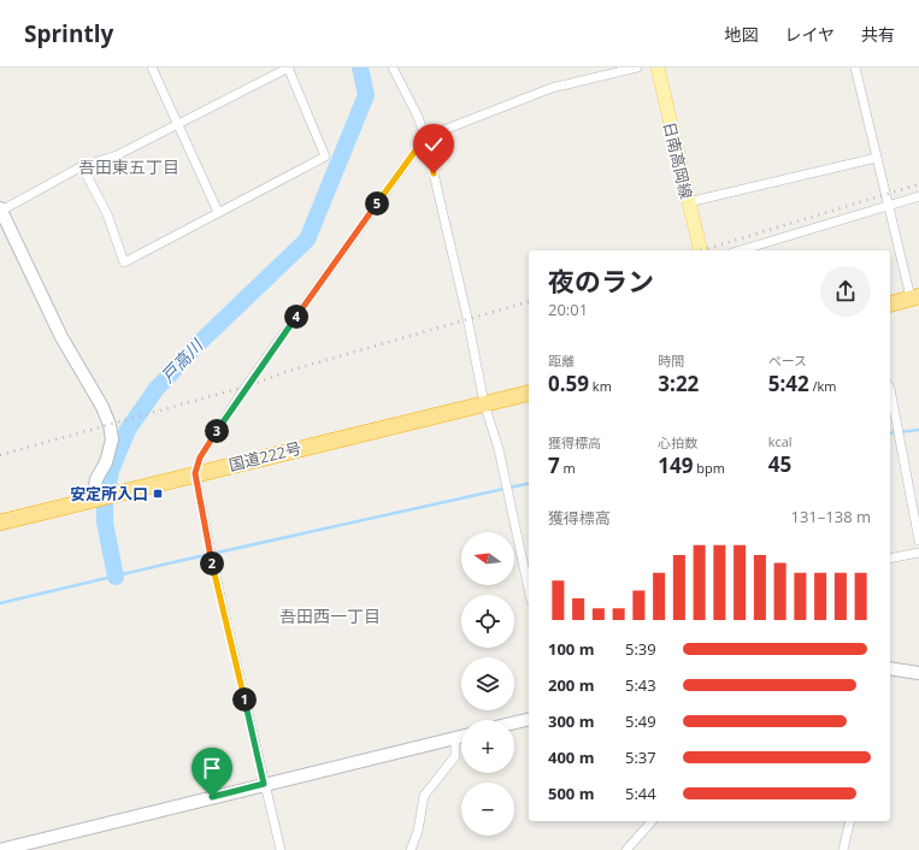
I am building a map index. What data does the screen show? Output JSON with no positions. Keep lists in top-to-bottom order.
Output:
{
  "streets": {
    "highway": ["国道222号"],
    "main road": ["日南高岡線"]
  },
  "districts": ["吾田東五丁目", "吾田西一丁目"],
  "water": ["戸高川"],
  "places": {
    "transit": ["安定所入口"]
  },
  "north": "left",
  "page": {
    "header": "Sprintly",
    "nav": ["地図", "レイヤ", "共有"],
    "pins": [
      "5",
      "4",
      "3",
      "2",
      "1"
    ],
    "heading": ["夜のラン", "20:01"],
    "stats": [
      ["距離", "0.59 km"],
      ["時間", "3:22"],
      ["ペース", "5:42 /km"],
      ["獲得標高", "7 m"],
      ["心拍数", "149 bpm"],
      ["kcal", "45"]
    ],
    "chart": ["獲得標高", "131–138 m"],
    "map_buttons": ["+", "−"],
    "list": [
      {
        "name": "100 m",
        "note": "5:39"
      },
      {
        "name": "200 m",
        "note": "5:43"
      },
      {
        "name": "300 m",
        "note": "5:49"
      },
      {
        "name": "400 m",
        "note": "5:37"
      },
      {
        "name": "500 m",
        "note": "5:44"
      }
    ]
  }
}
